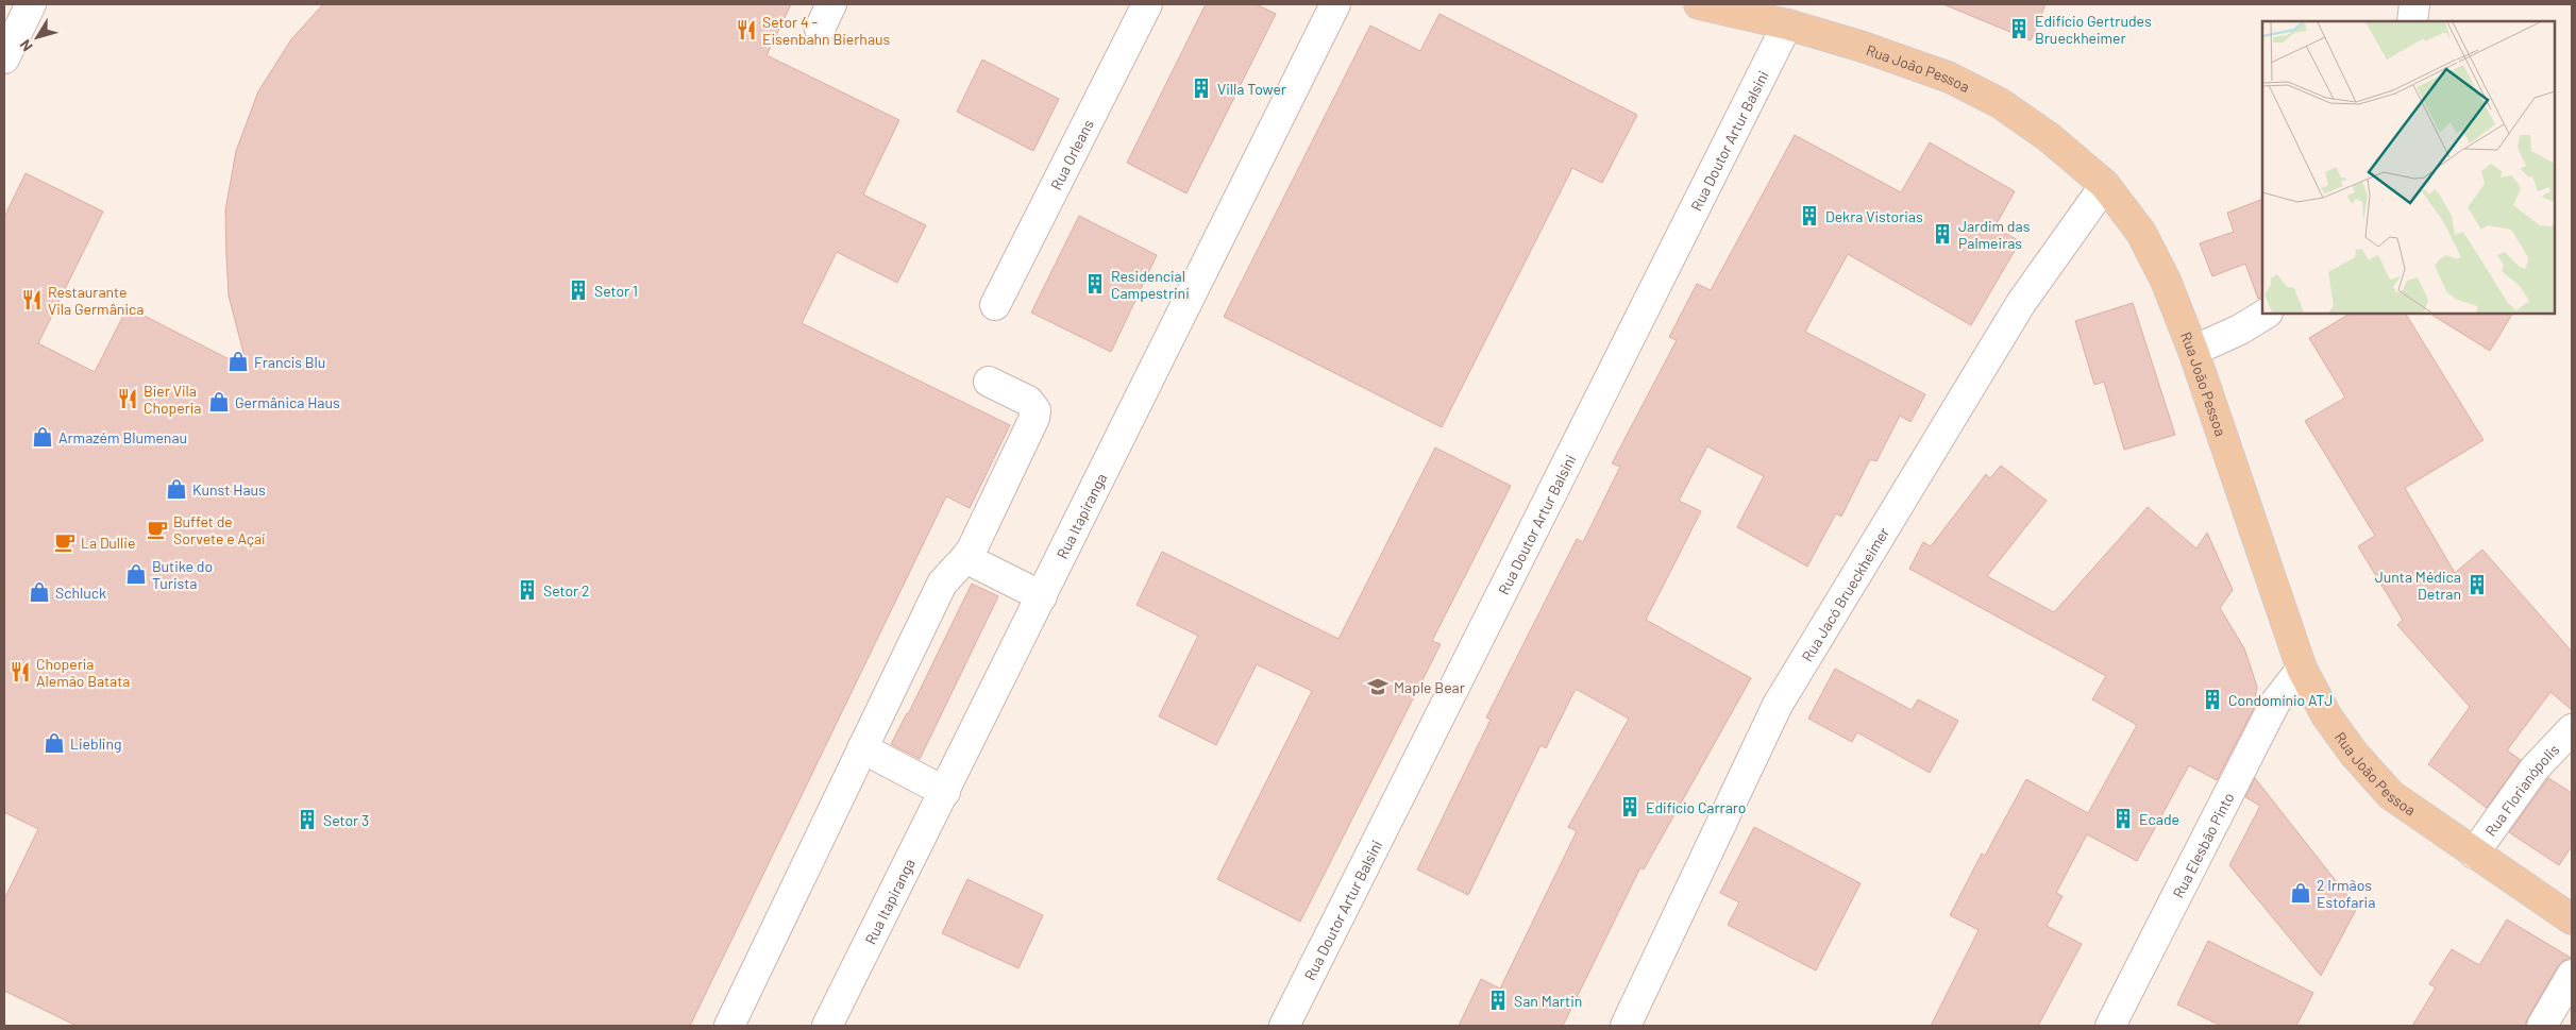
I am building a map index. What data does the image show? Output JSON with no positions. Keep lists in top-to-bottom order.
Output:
{
  "streets": {
    "main road": ["Rua João Pessoa"],
    "street": [
      "Rua Doutor Artur Balsini",
      "Rua Orleans",
      "Rua Itapiranga",
      "Rua Jacó Brueckheimer",
      "Rua Florianópolis",
      "Rua Elesbão Pinto"
    ]
  },
  "crossings": [
    ["Rua João Pessoa", "Rua Doutor Artur Balsini"],
    ["Rua João Pessoa", "Rua Jacó Brueckheimer"],
    ["Rua João Pessoa", "Rua Florianópolis"],
    ["Rua João Pessoa", "Rua Elesbão Pinto"]
  ],
  "places": {
    "building": [
      "Edifício Gertrudes Brueckheimer",
      "Villa Tower",
      "Dekra Vistorias",
      "Jardim das Palmeiras",
      "Residencial Campestrini",
      "Setor 1",
      "Junta Médica Detran",
      "Setor 2",
      "Condomínio ATJ",
      "Edifício Carraro",
      "Ecade",
      "Setor 3",
      "San Martin"
    ],
    "restaurant": [
      "Setor 4 - Eisenbahn Bierhaus",
      "Restaurante Vila Germânica",
      "Bier Vila Choperia",
      "Choperia Alemão Batata"
    ],
    "shop": [
      "Francis Blu",
      "Germânica Haus",
      "Armazém Blumenau",
      "Kunst Haus",
      "Butike do Turista",
      "Schluck",
      "Liebling",
      "2 Irmãos Estofaria"
    ],
    "cafe": ["Buffet de Sorvete e Açaí", "La Dullie"],
    "school or university": ["Maple Bear"]
  },
  "north": "bottom left"
}
